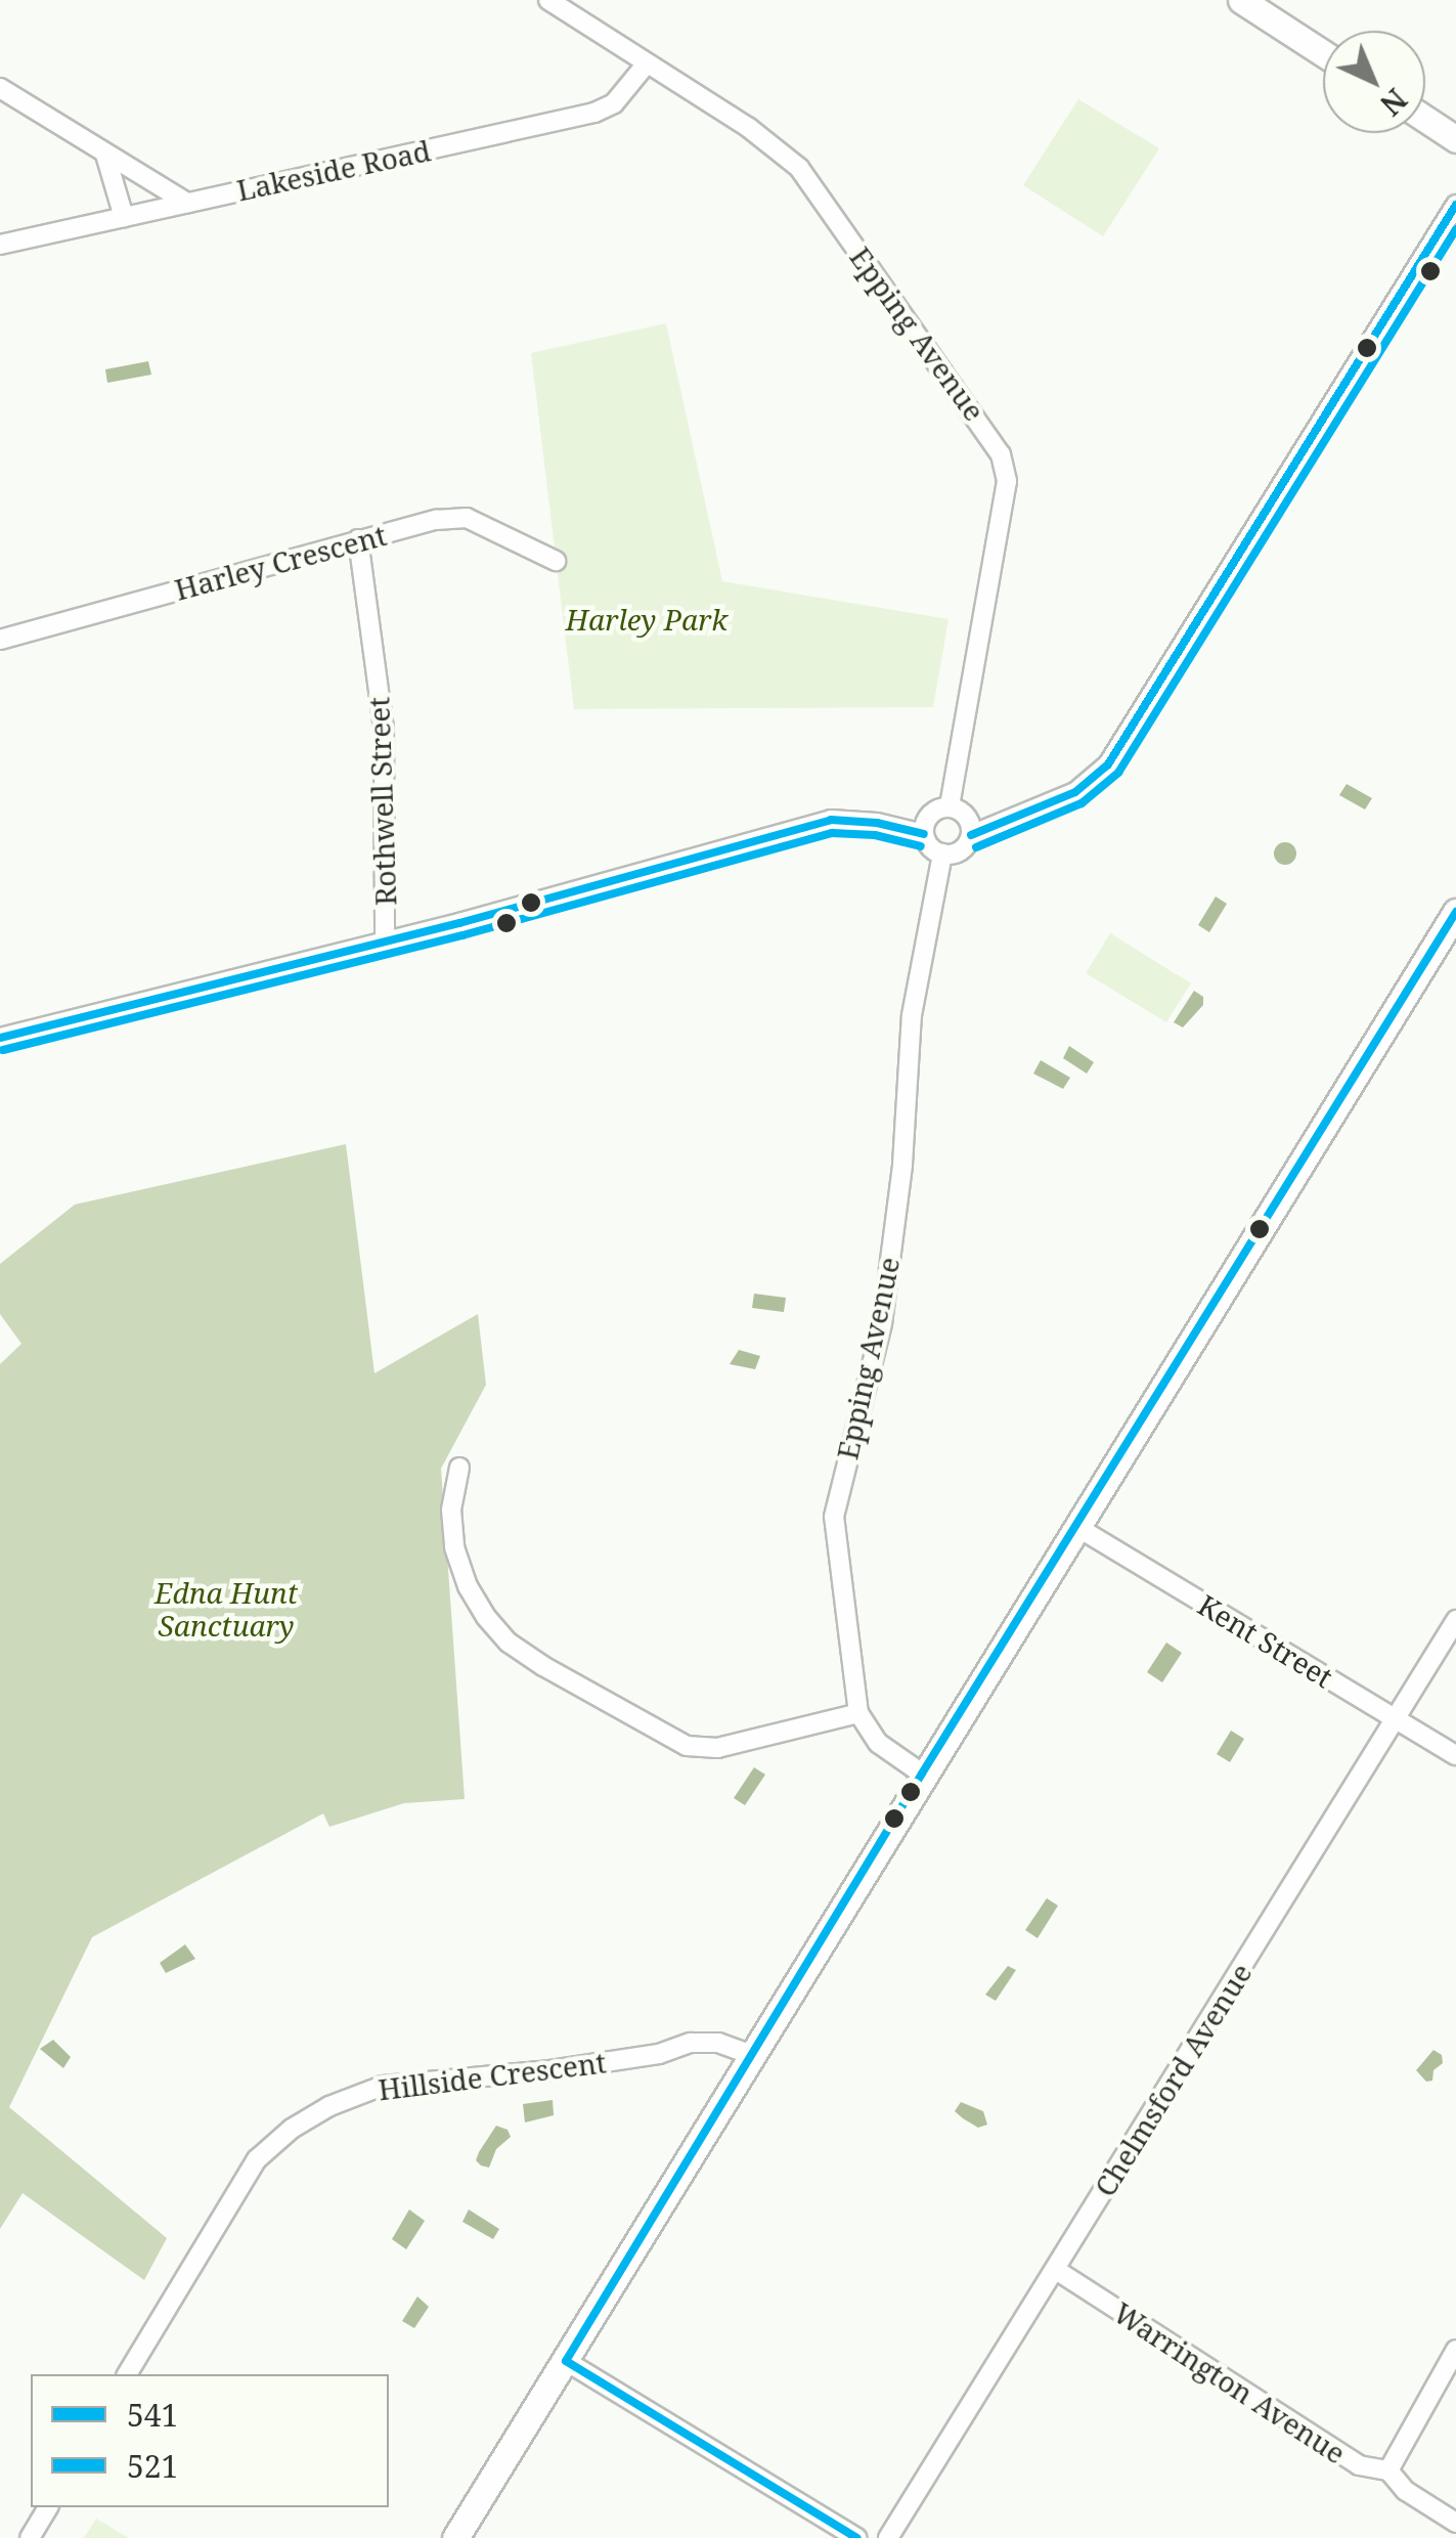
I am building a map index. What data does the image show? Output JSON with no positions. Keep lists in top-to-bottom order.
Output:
{
  "streets": {
    "street": [
      "Lakeside Road",
      "Epping Avenue",
      "Harley Crescent",
      "Rothwell Street",
      "Kent Street",
      "Hillside Crescent",
      "Chelmsford Avenue",
      "Warrington Avenue"
    ]
  },
  "crossings": [
    ["Lakeside Road", "Epping Avenue"],
    ["Harley Crescent", "Rothwell Street"],
    ["Kent Street", "Chelmsford Avenue"],
    ["Chelmsford Avenue", "Warrington Avenue"]
  ],
  "parks": ["Harley Park", "Edna Hunt Sanctuary"],
  "lines": ["transit line 541", "transit line 521"],
  "legend": ["541", "521"],
  "north": "bottom right"
}
